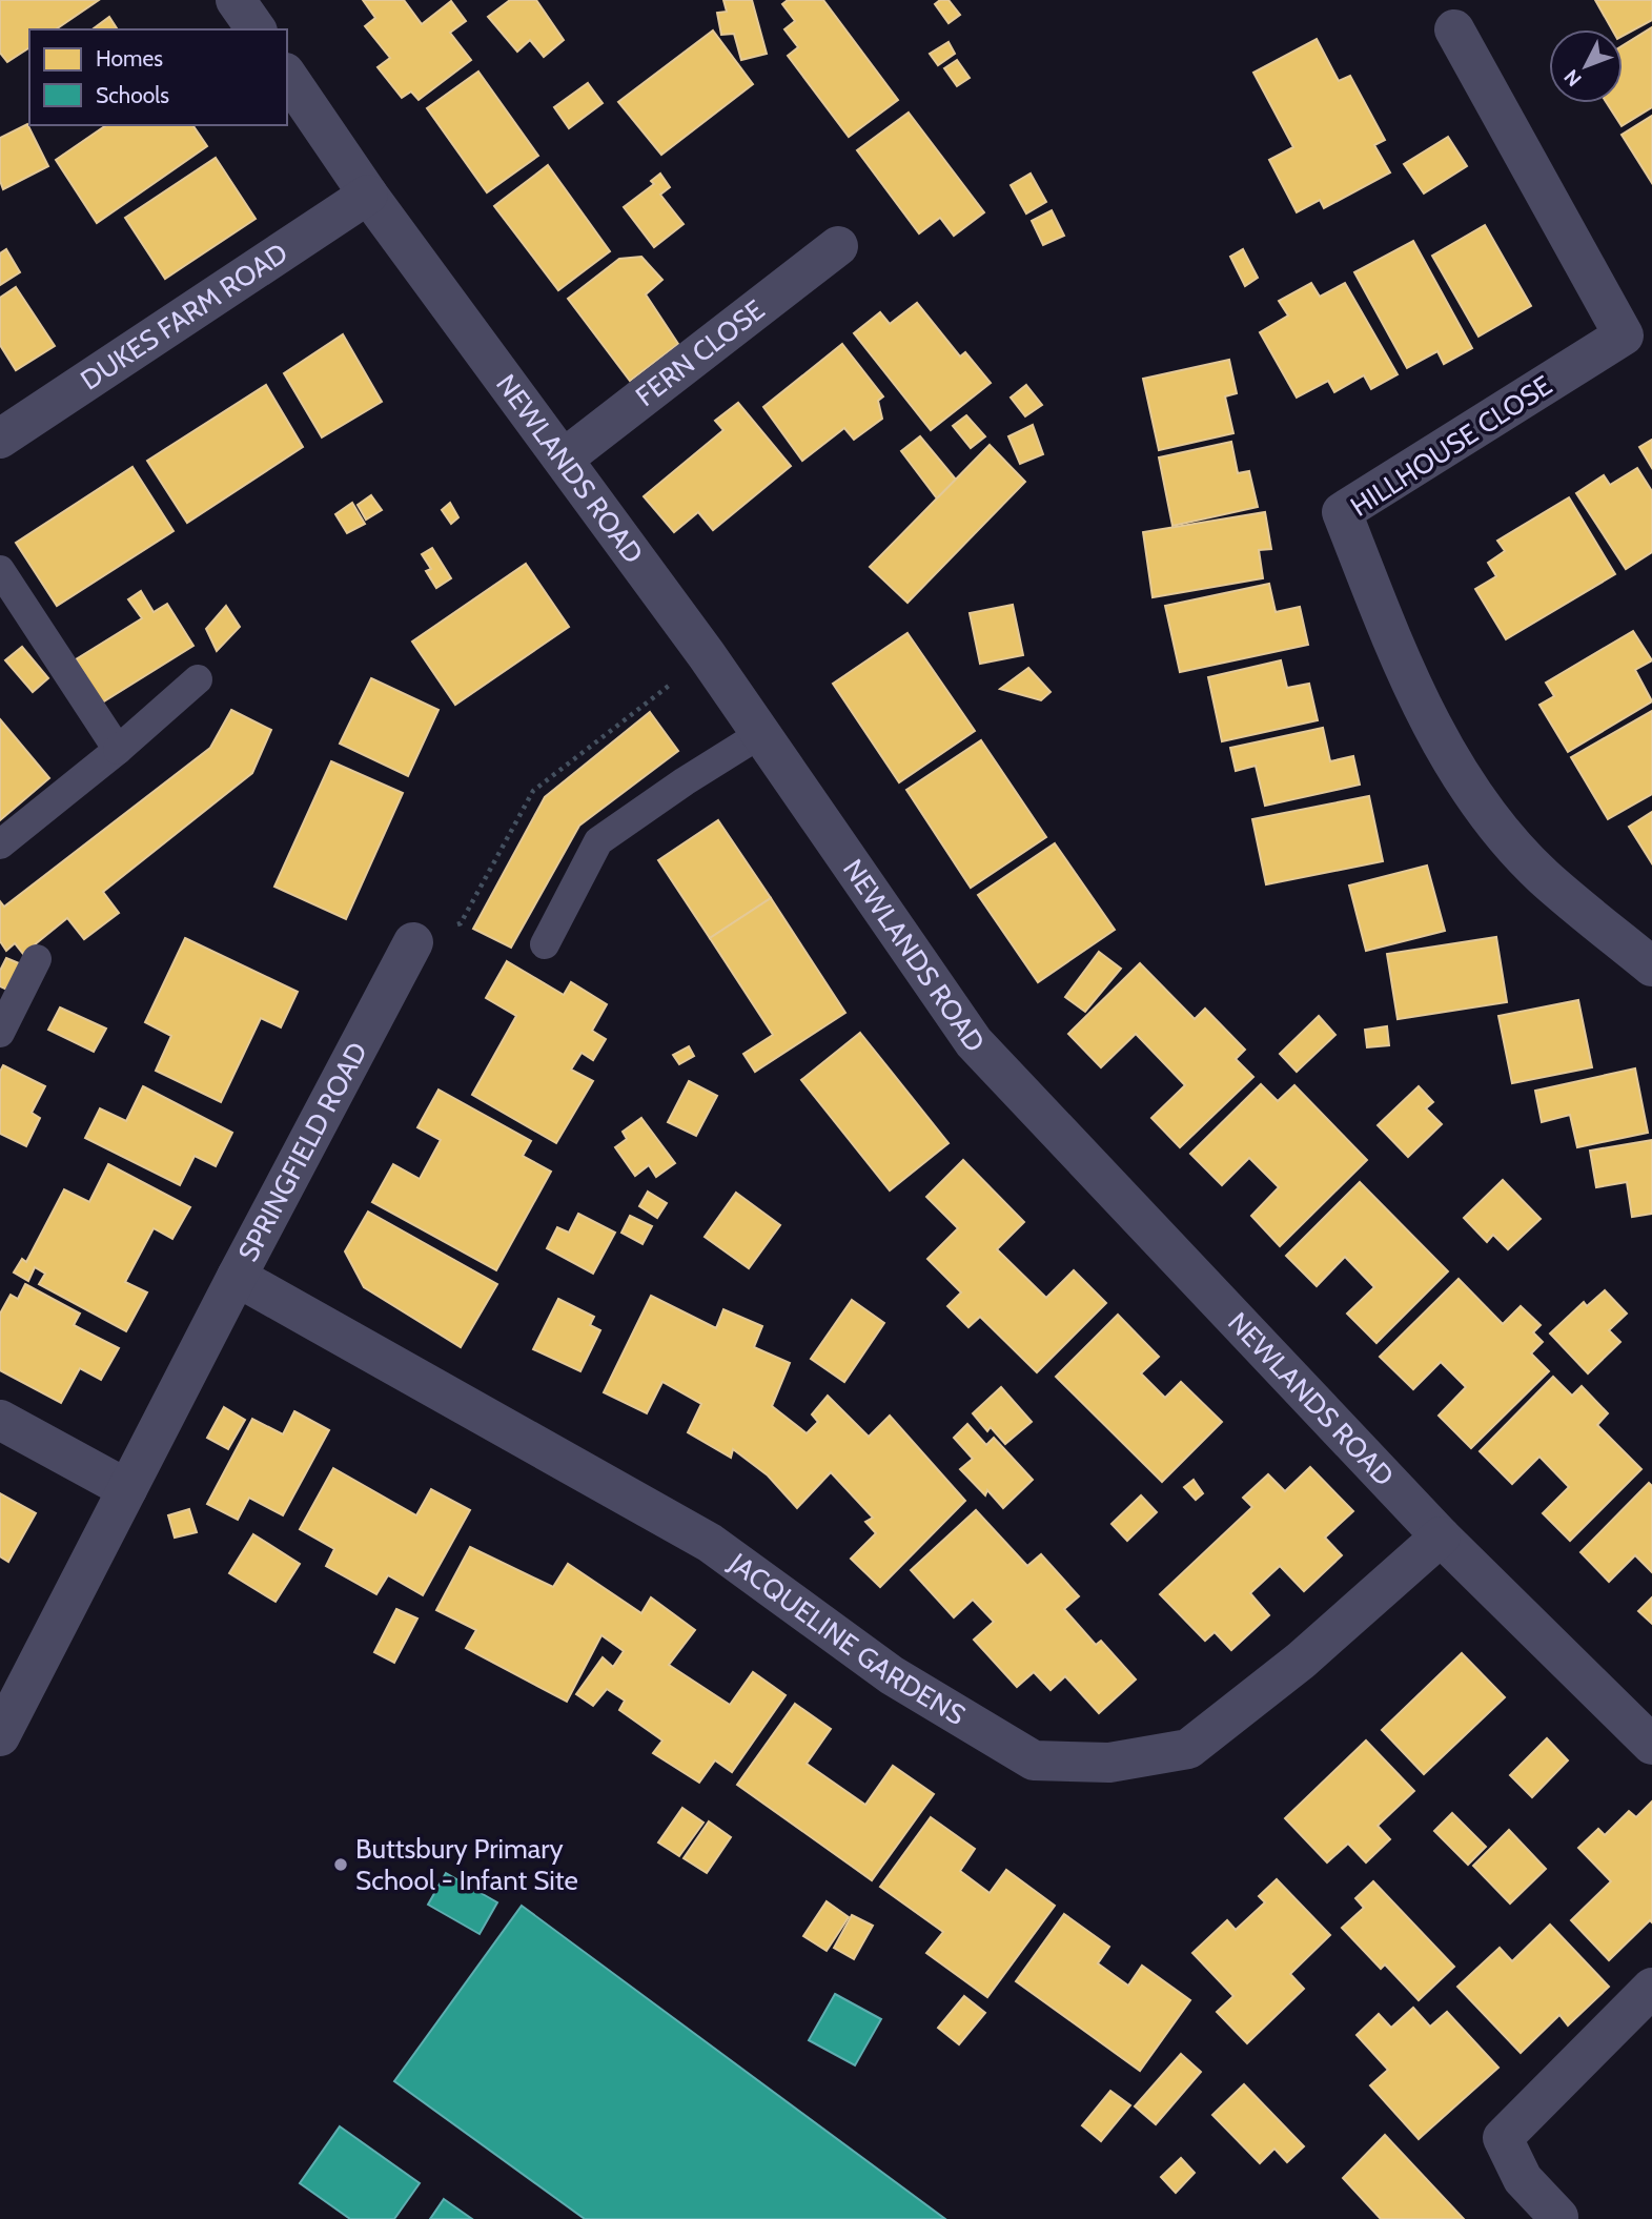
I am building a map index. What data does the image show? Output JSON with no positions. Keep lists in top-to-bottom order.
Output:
{
  "streets": {
    "street": [
      "DUKES FARM ROAD",
      "FERN CLOSE",
      "HILLHOUSE CLOSE",
      "NEWLANDS ROAD",
      "SPRINGFIELD ROAD",
      "JACQUELINE GARDENS"
    ]
  },
  "crossings": [
    ["DUKES FARM ROAD", "NEWLANDS ROAD"],
    ["FERN CLOSE", "NEWLANDS ROAD"],
    ["NEWLANDS ROAD", "JACQUELINE GARDENS"],
    ["SPRINGFIELD ROAD", "JACQUELINE GARDENS"]
  ],
  "places": ["Buttsbury Primary School - Infant Site"],
  "legend": ["Homes", "Schools"],
  "north": "bottom left"
}
